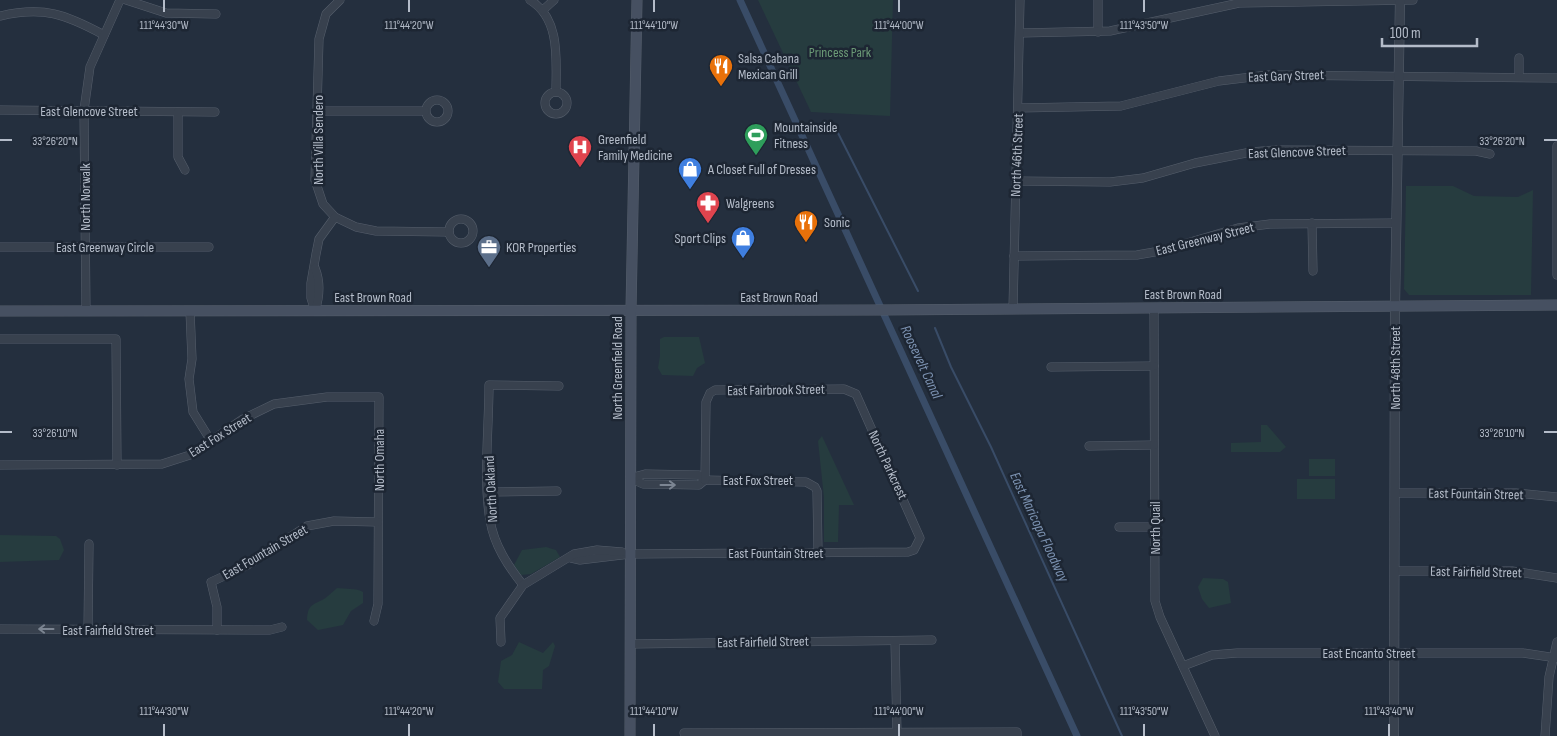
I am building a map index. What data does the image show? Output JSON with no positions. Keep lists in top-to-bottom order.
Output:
{
  "streets": {
    "main road": ["East Brown Road", "North Greenfield Road"],
    "street": [
      "East Gary Street",
      "East Glencove Street",
      "North Villa Sendero",
      "North 46th Street",
      "North Norwalk",
      "East Greenway Street",
      "East Greenway Circle",
      "North 48th Street",
      "East Fairbrook Street",
      "East Fox Street",
      "North Omaha",
      "North Parkcrest",
      "North Oakland",
      "East Fountain Street",
      "North Quail",
      "East Fairfield Street",
      "East Encanto Street"
    ]
  },
  "crossings": [
    ["East Gary Street", "North 46th Street"],
    ["East Gary Street", "North 48th Street"],
    ["East Glencove Street", "North 46th Street"],
    ["East Glencove Street", "North Norwalk"],
    ["East Glencove Street", "North 48th Street"],
    ["North 46th Street", "East Greenway Street"],
    ["North 46th Street", "East Brown Road"],
    ["North Norwalk", "East Greenway Circle"],
    ["North Norwalk", "East Brown Road"],
    ["East Greenway Street", "North 48th Street"],
    ["East Brown Road", "North Greenfield Road"],
    ["East Brown Road", "North 48th Street"],
    ["East Brown Road", "North Quail"],
    ["North Greenfield Road", "East Fox Street"],
    ["North Greenfield Road", "East Fountain Street"],
    ["North Greenfield Road", "East Fairfield Street"],
    ["North 48th Street", "East Fountain Street"],
    ["North 48th Street", "East Fairfield Street"],
    ["North 48th Street", "East Encanto Street"],
    ["East Fairbrook Street", "East Fox Street"],
    ["East Fairbrook Street", "North Parkcrest"],
    ["East Fox Street", "North Omaha"],
    ["East Fox Street", "East Fountain Street"],
    ["North Omaha", "East Fountain Street"],
    ["North Parkcrest", "East Fountain Street"],
    ["North Oakland", "East Fountain Street"],
    ["East Fountain Street", "East Fairfield Street"],
    ["North Quail", "East Encanto Street"]
  ],
  "water": ["Roosevelt Canal", "East Maricopa Floodway"],
  "parks": ["Princess Park"],
  "places": {
    "restaurant": ["Salsa Cabana Mexican Grill", "Sonic"],
    "sports": ["Mountainside Fitness"],
    "hospital": ["Greenfield Family Medicine"],
    "shop": ["A Closet Full of Dresses", "Sport Clips"],
    "pharmacy": ["Walgreens"],
    "office": ["KOR Properties"]
  },
  "scale_bar": "100 m",
  "coordinates": [
    "111°44'30\"W",
    "111°44'20\"W",
    "111°44'10\"W",
    "111°44'00\"W",
    "111°43'50\"W",
    "33°26'20\"N",
    "33°26'10\"N",
    "111°43'40\"W"
  ]
}
